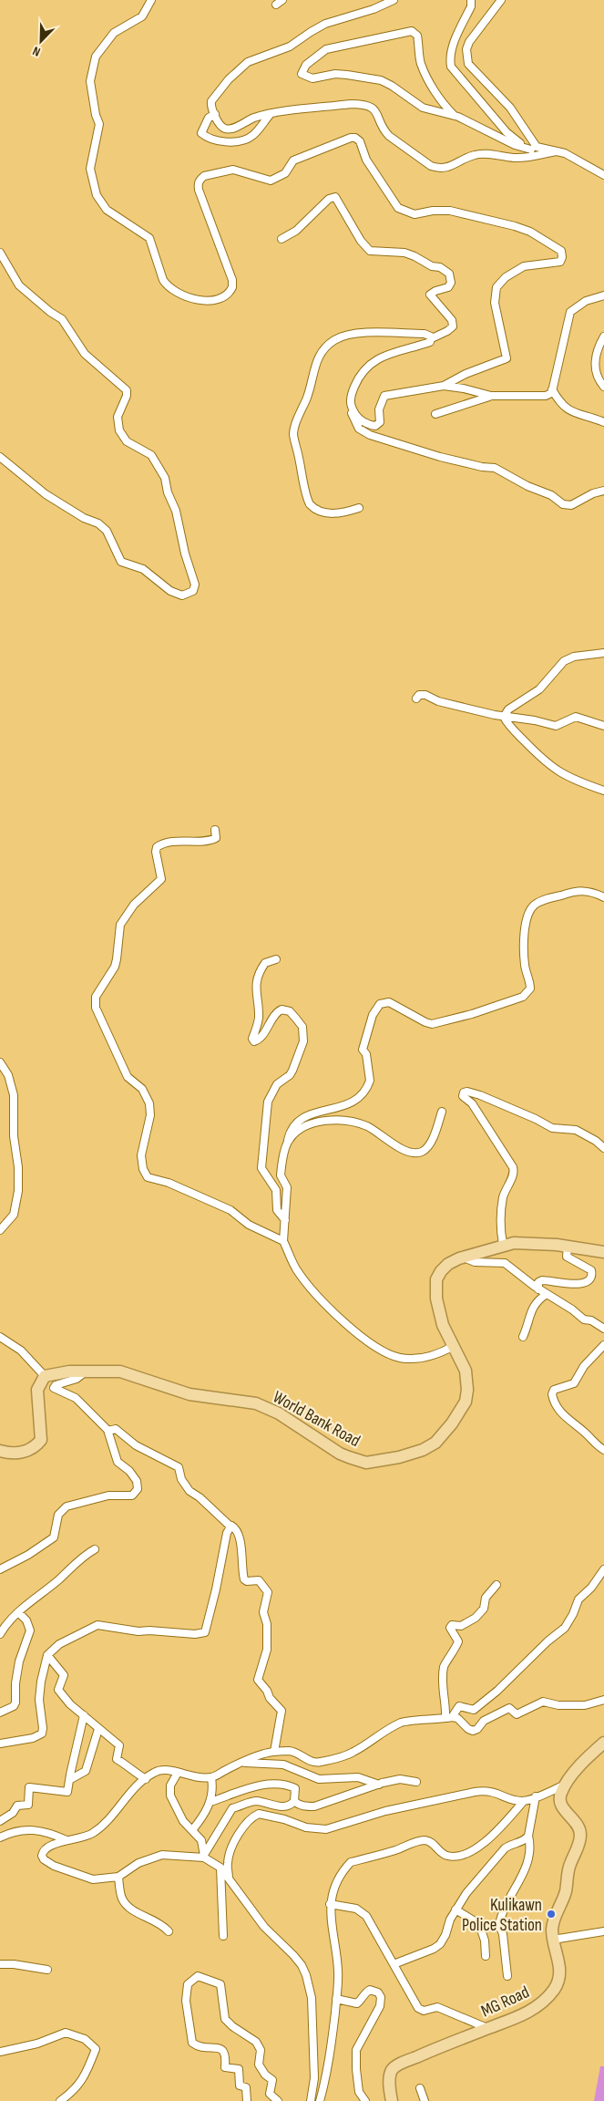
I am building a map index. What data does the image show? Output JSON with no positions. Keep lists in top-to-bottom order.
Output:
{
  "streets": {
    "main road": ["World Bank Road", "MG Road"]
  },
  "places": ["Kulikawn Police Station"],
  "north": "bottom left"
}
